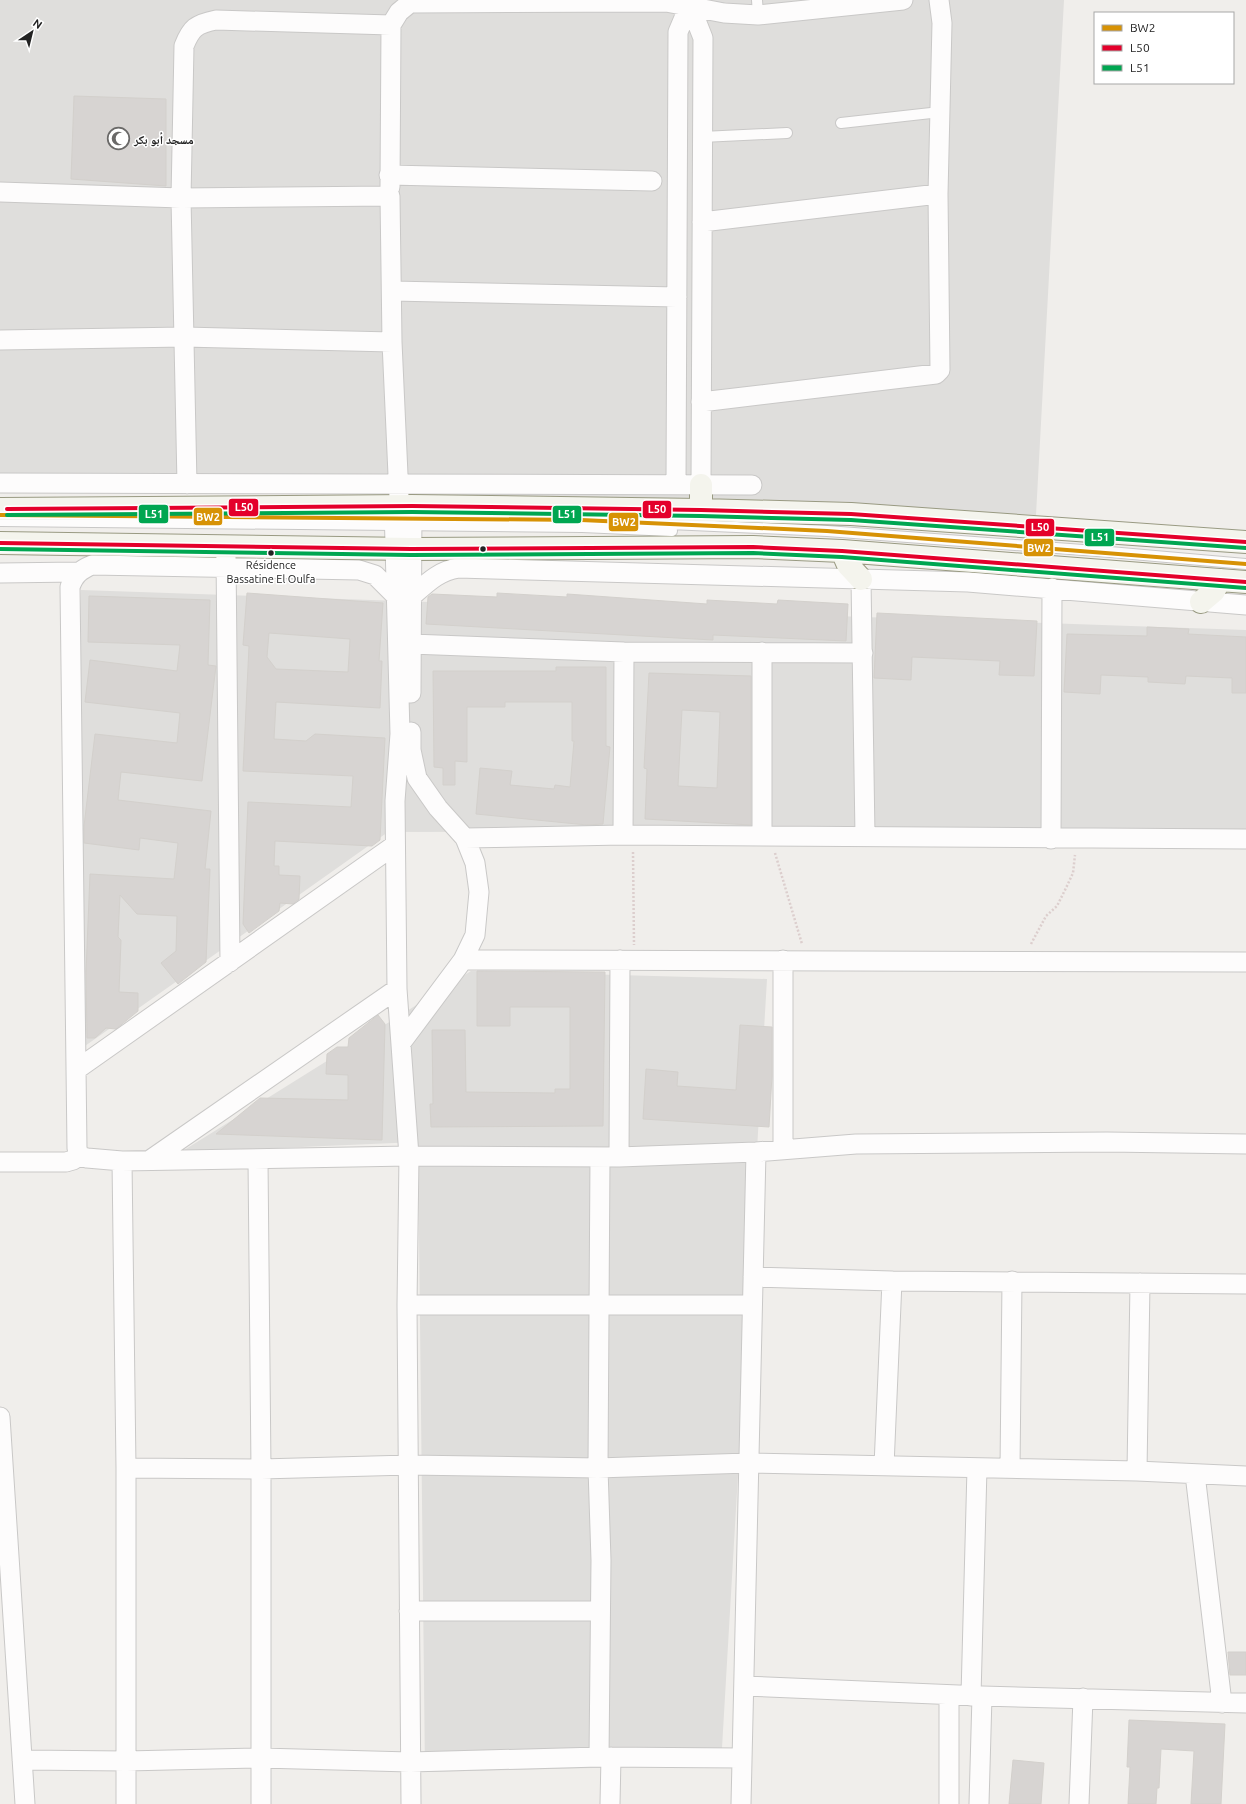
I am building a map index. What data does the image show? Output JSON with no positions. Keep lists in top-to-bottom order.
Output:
{
  "places": {
    "mosque": ["مسجد أبو بكر"],
    "other": ["Résidence Bassatine El Oulfa"]
  },
  "lines": ["transit line L50", "transit line L51", "transit line BW2"],
  "legend": ["BW2", "L50", "L51"],
  "north": "top right"
}
